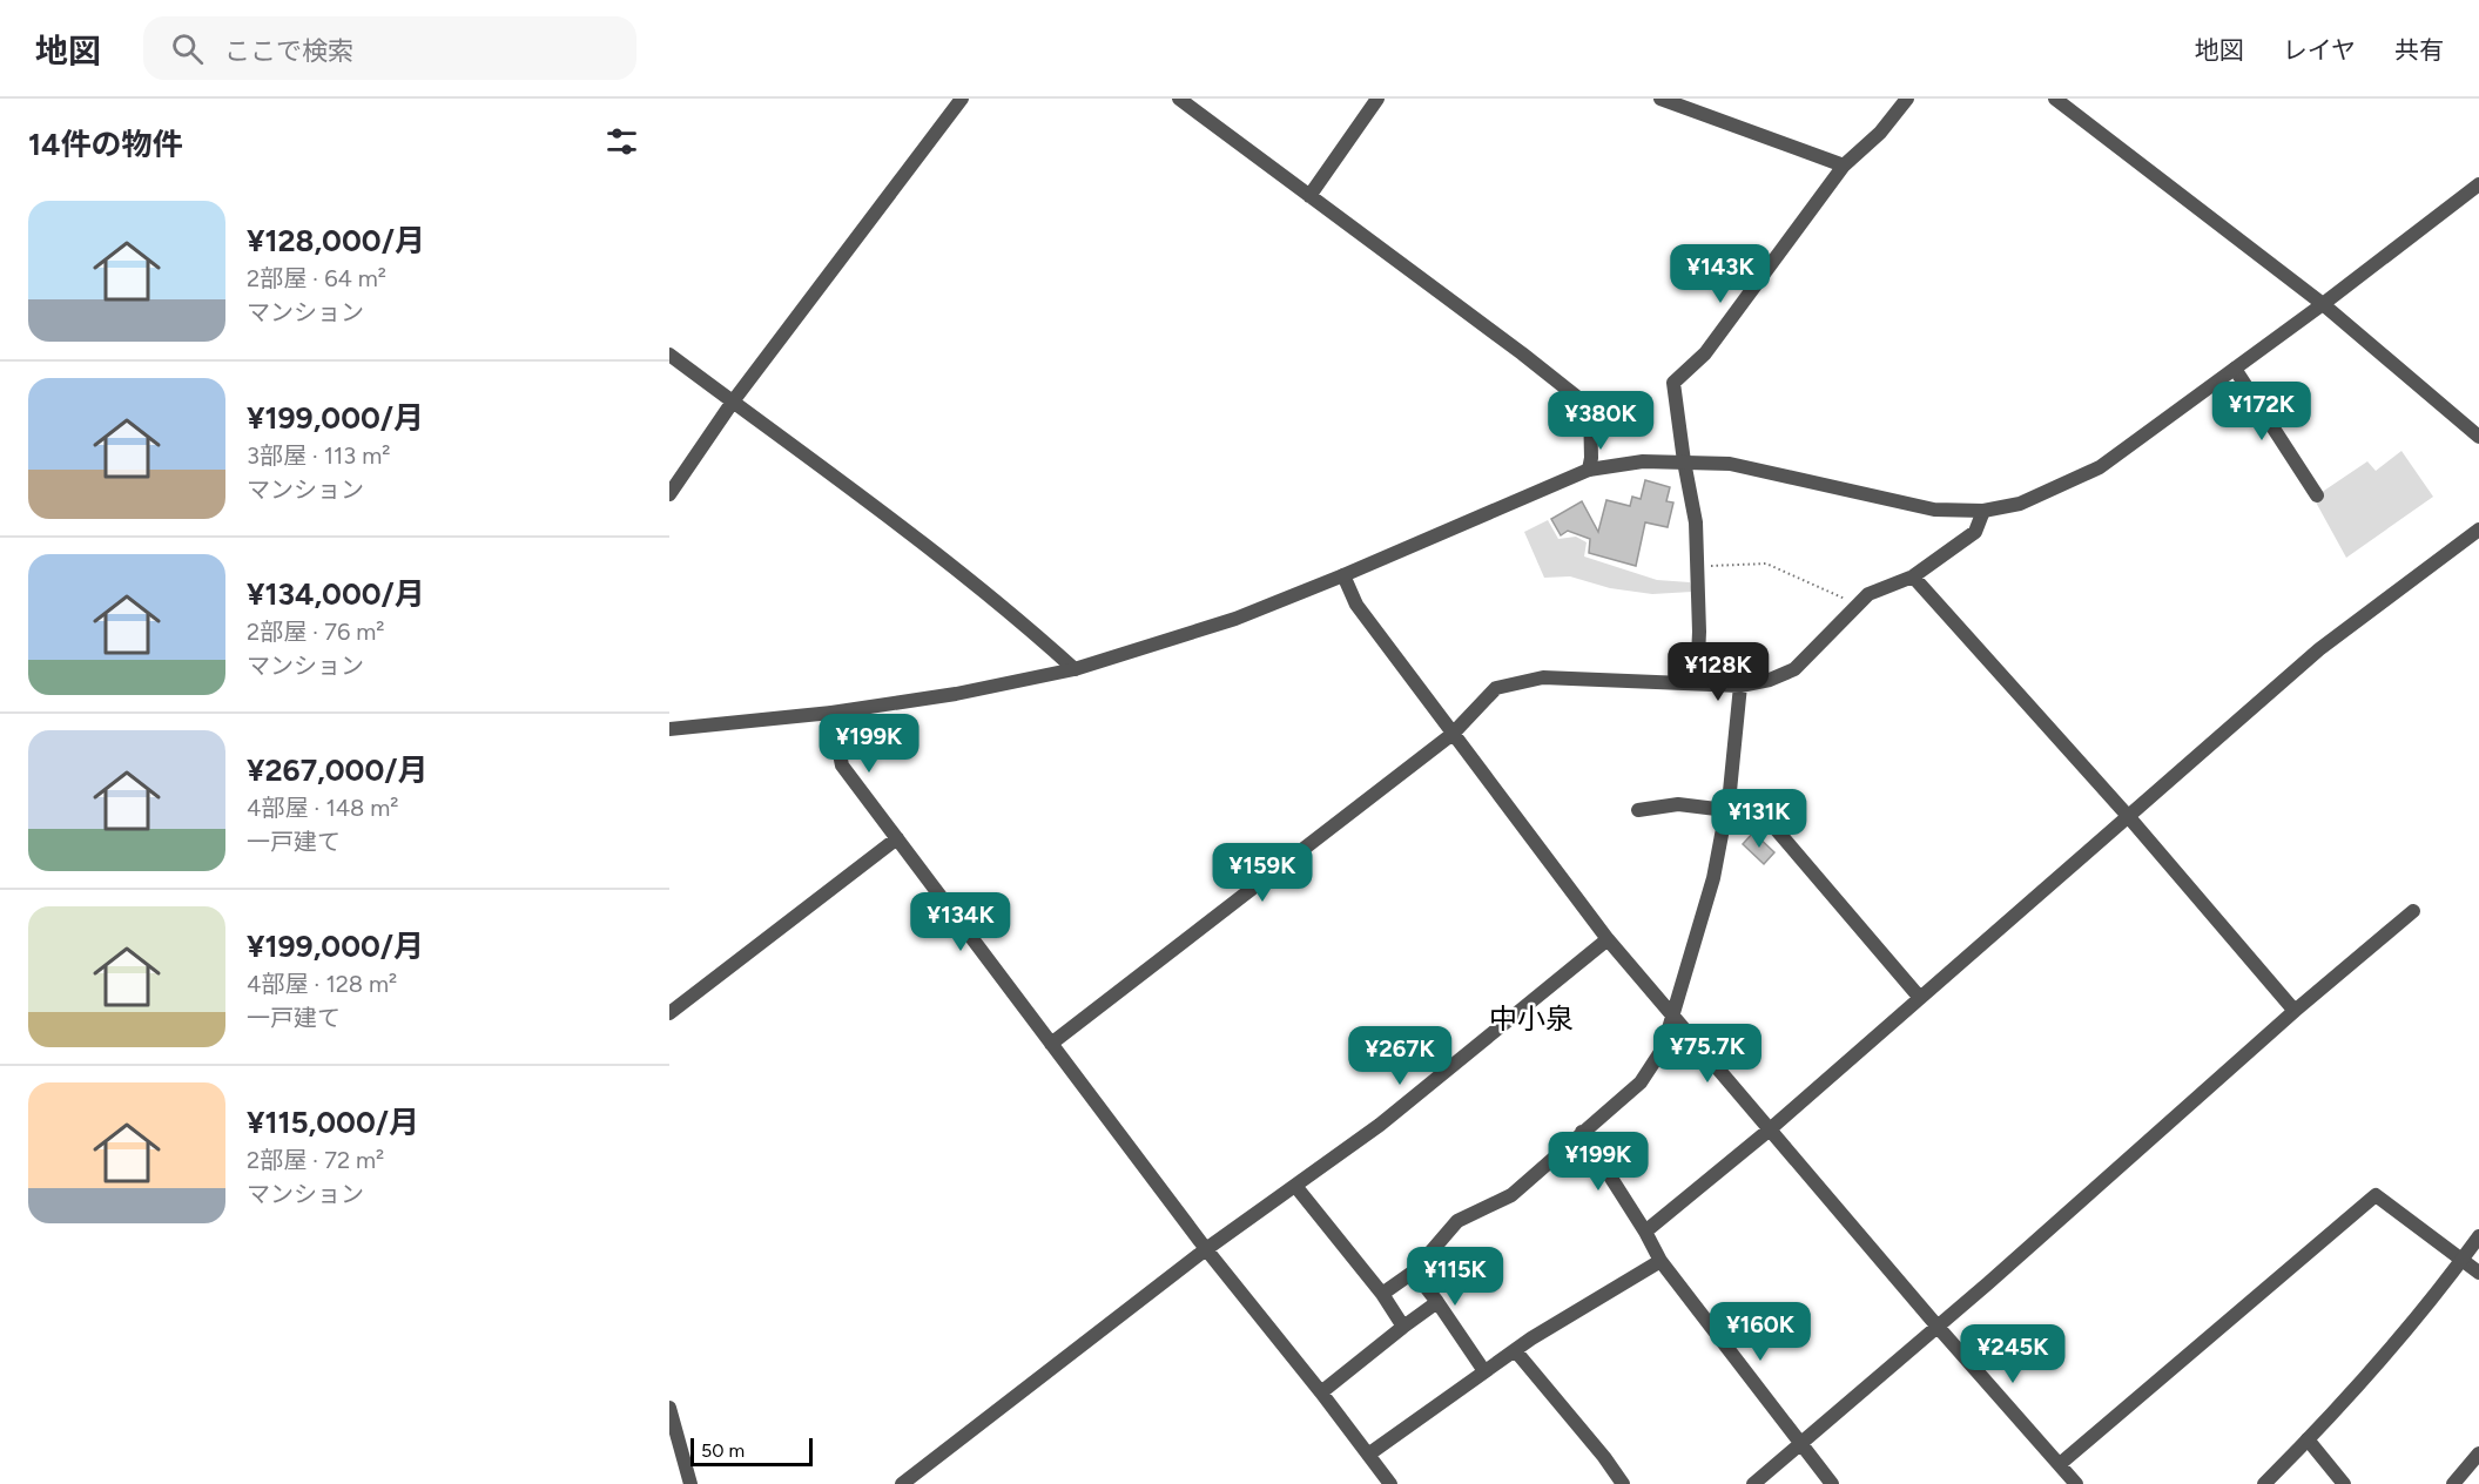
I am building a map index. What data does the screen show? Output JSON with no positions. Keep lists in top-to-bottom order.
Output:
{
  "districts": ["中小泉"],
  "scale_bar": "50 m",
  "page": {
    "header": "地図",
    "search": "ここで検索",
    "nav": ["地図", "レイヤ", "共有"],
    "heading": "14件の物件",
    "list": [
      {
        "name": "¥128,000/月",
        "note": "2部屋 · 64 m² · マンション"
      },
      {
        "name": "¥199,000/月",
        "note": "3部屋 · 113 m² · マンション"
      },
      {
        "name": "¥134,000/月",
        "note": "2部屋 · 76 m² · マンション"
      },
      {
        "name": "¥267,000/月",
        "note": "4部屋 · 148 m² · 一戸建て"
      },
      {
        "name": "¥199,000/月",
        "note": "4部屋 · 128 m² · 一戸建て"
      },
      {
        "name": "¥115,000/月",
        "note": "2部屋 · 72 m² · マンション"
      }
    ],
    "price": [
      "¥143K",
      "¥172K",
      "¥380K",
      "¥128K",
      "¥199K",
      "¥131K",
      "¥159K",
      "¥134K",
      "¥75.7K",
      "¥267K",
      "¥199K",
      "¥115K",
      "¥160K",
      "¥245K"
    ],
    "scale": "50 m"
  }
}
